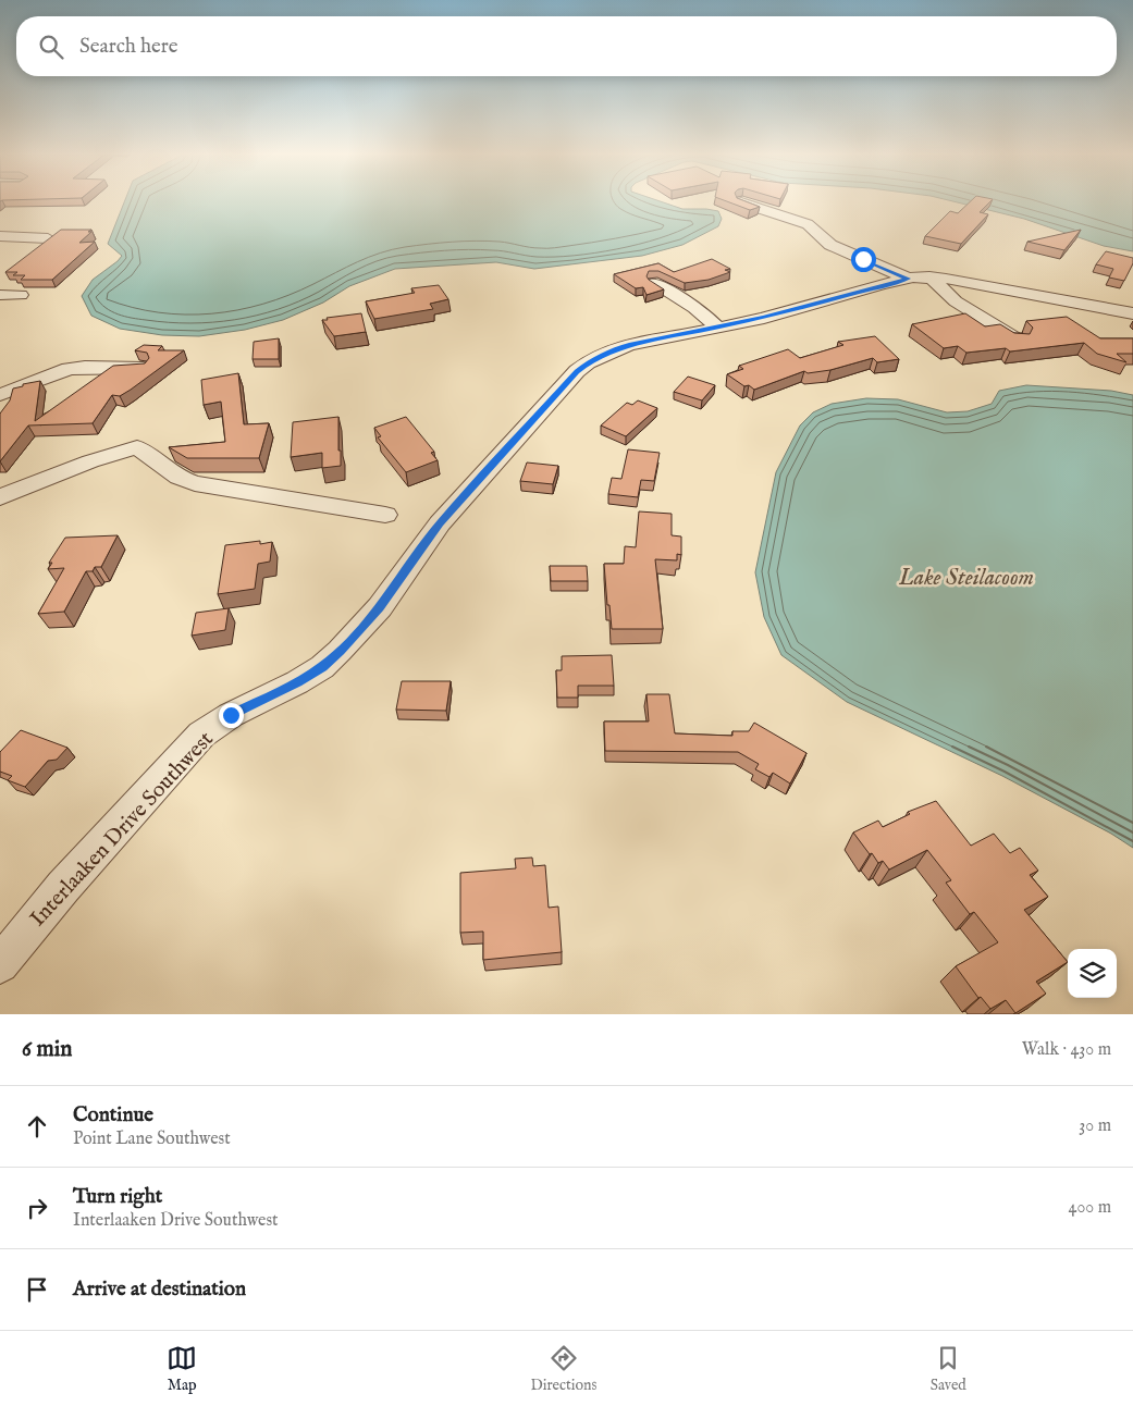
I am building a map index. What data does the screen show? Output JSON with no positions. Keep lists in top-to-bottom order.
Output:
{
  "streets": {
    "street": ["Interlaaken Drive Southwest"]
  },
  "water": ["Lake Steilacoom"],
  "page": {
    "search": "Search here",
    "heading": ["6 min", "Walk · 430 m"],
    "list": [
      ["Continue", "Point Lane Southwest", "30 m"],
      ["Turn right", "Interlaaken Drive Southwest", "400 m"],
      "Arrive at destination"
    ],
    "nav": ["Map", "Directions", "Saved"]
  }
}
